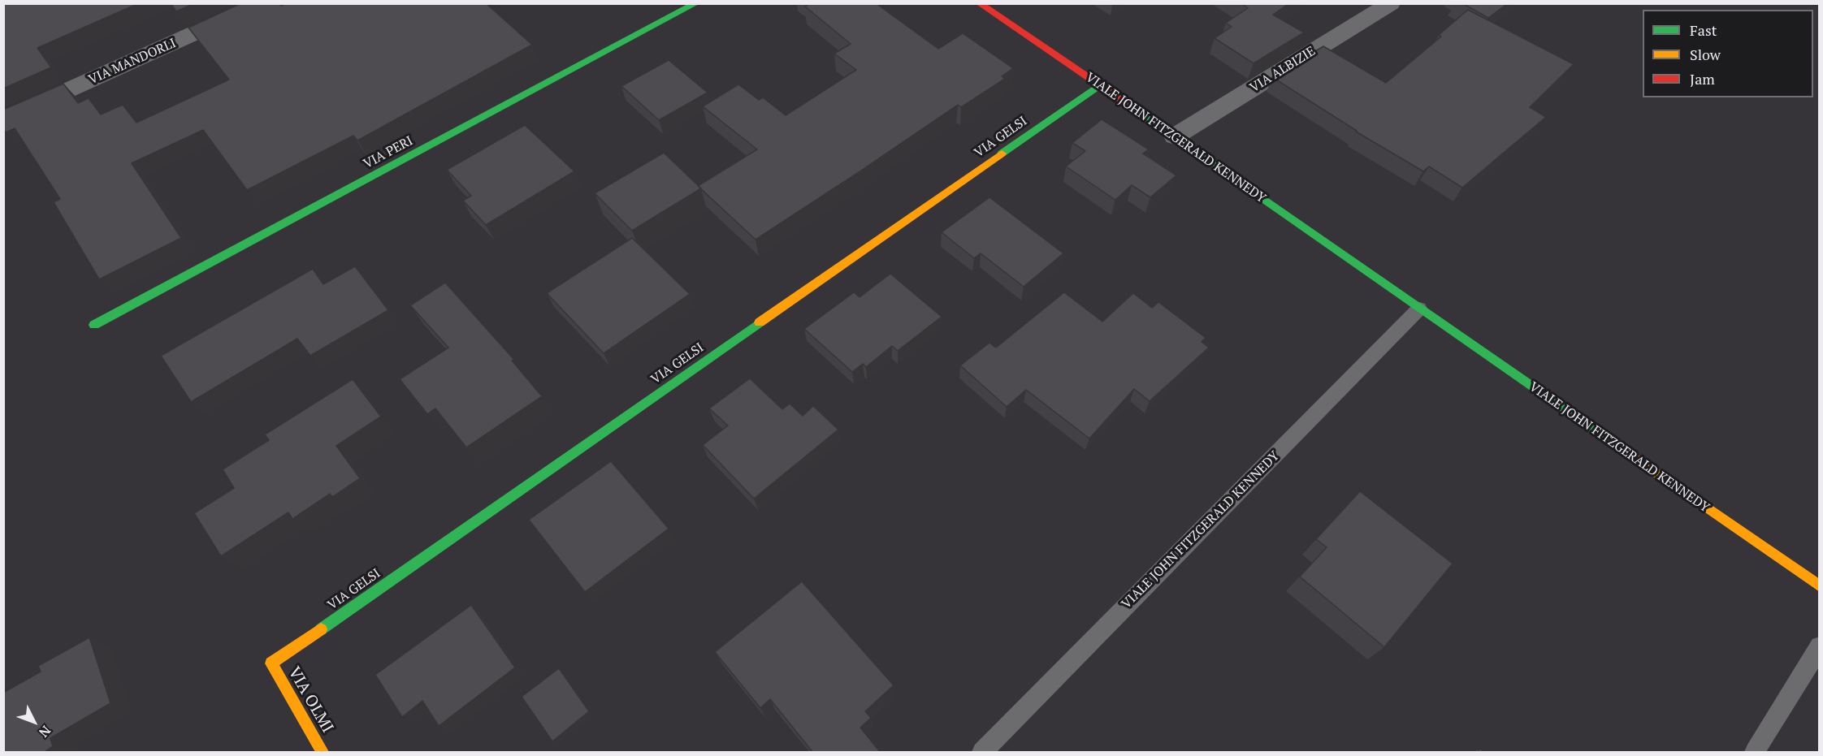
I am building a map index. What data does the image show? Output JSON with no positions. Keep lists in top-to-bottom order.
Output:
{
  "streets": {
    "street": [
      "VIA MANDORLI",
      "VIA ALBIZIE",
      "VIA GELSI",
      "VIALE JOHN FITZGERALD KENNEDY",
      "VIA PERI",
      "VIA OLMI"
    ]
  },
  "crossings": [
    ["VIA ALBIZIE", "VIALE JOHN FITZGERALD KENNEDY"],
    ["VIA GELSI", "VIALE JOHN FITZGERALD KENNEDY"],
    ["VIA GELSI", "VIA OLMI"]
  ],
  "legend": ["Fast", "Slow", "Jam"],
  "north": "bottom right"
}
